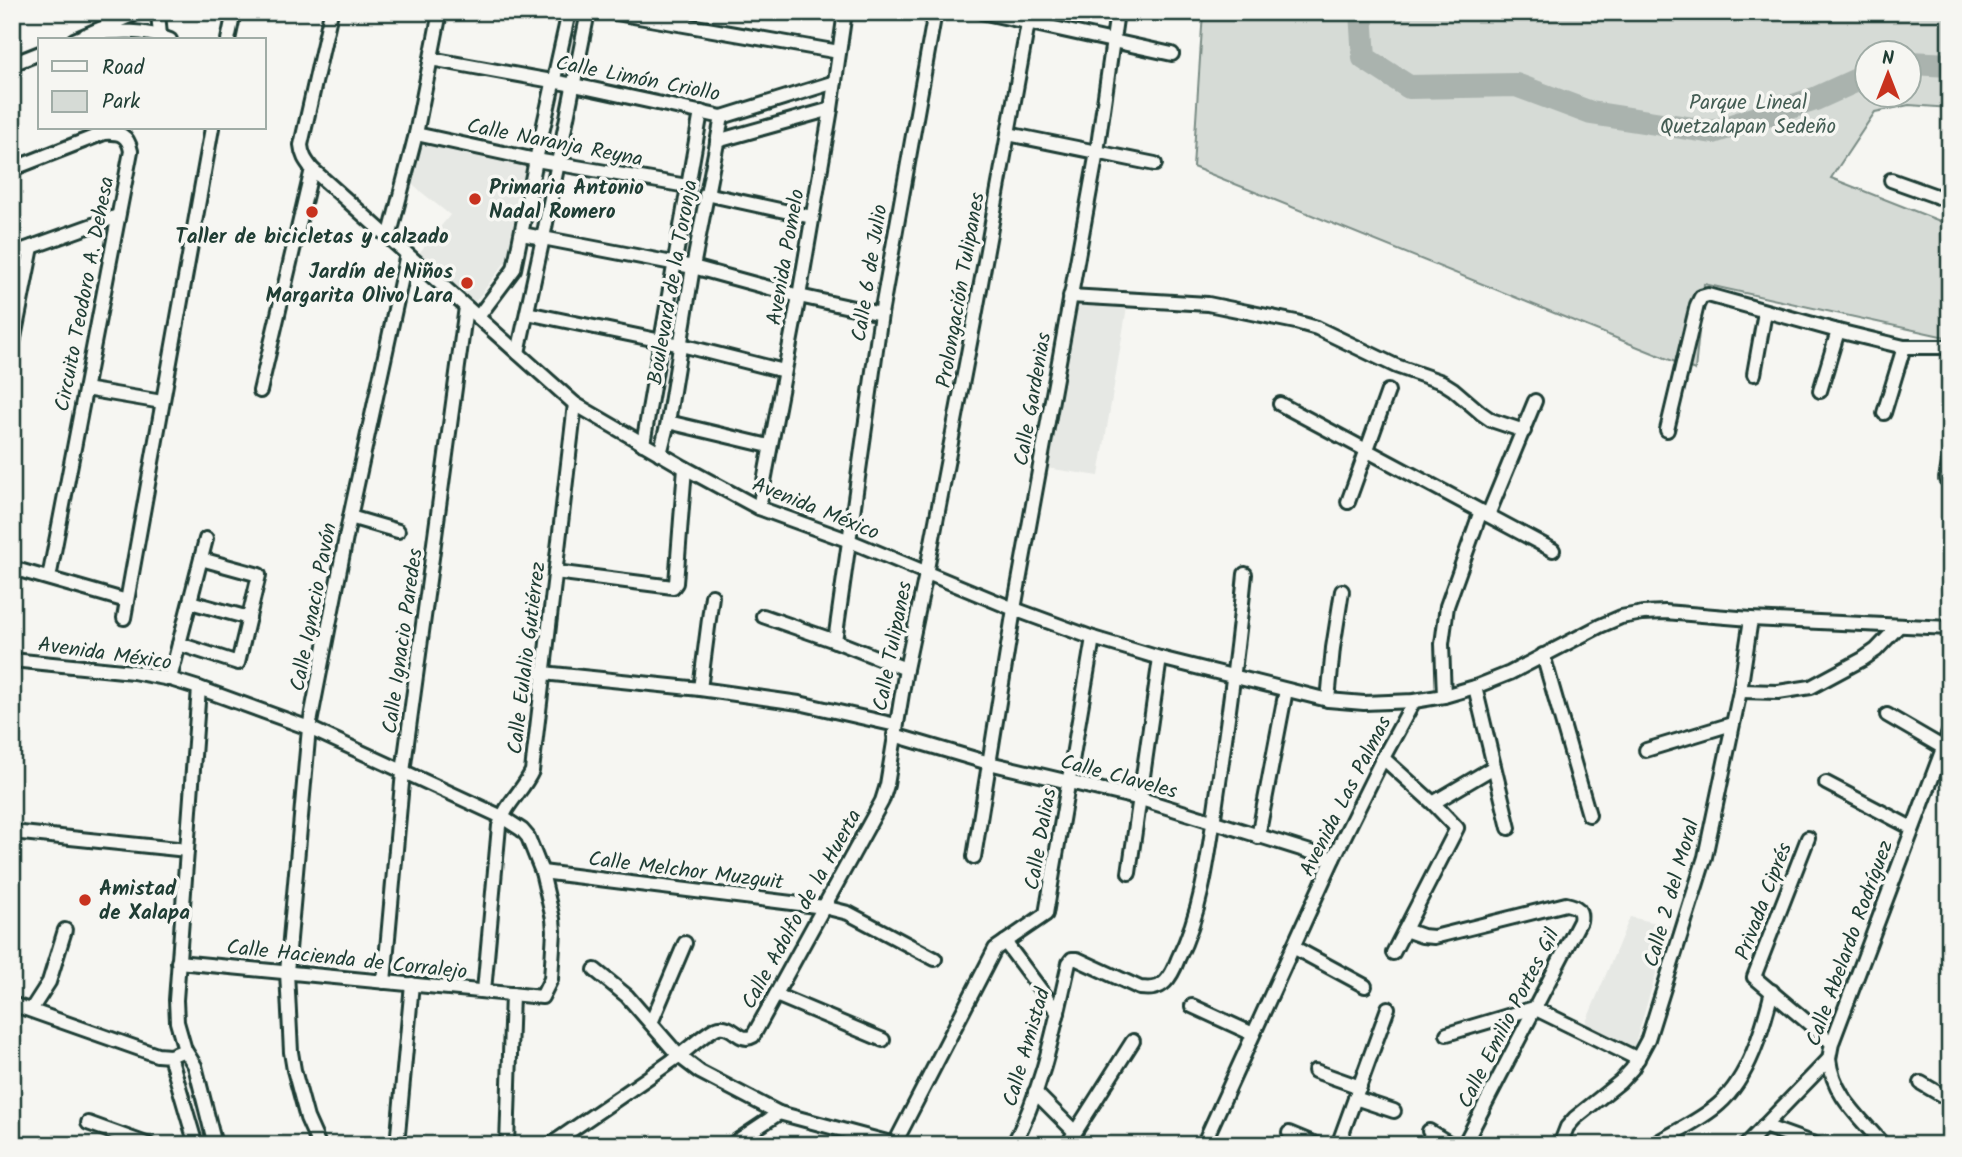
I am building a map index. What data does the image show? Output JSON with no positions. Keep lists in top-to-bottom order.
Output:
{
  "streets": {
    "street": [
      "Calle Limón Criollo",
      "Calle Naranja Reyna",
      "Avenida Pomelo",
      "Calle 6 de Julio",
      "Boulevard de la Toronja",
      "Prolongación Tulipanes",
      "Circuito Teodoro A. Dehesa",
      "Calle Gardenias",
      "Avenida México",
      "Calle Ignacio Pavón",
      "Calle Ignacio Paredes",
      "Calle Tulipanes",
      "Calle Eulalio Gutiérrez",
      "Calle Claveles",
      "Avenida Las Palmas",
      "Calle Dalias",
      "Calle Melchor Muzguit",
      "Calle 2 del Moral",
      "Privada Ciprés",
      "Calle Adolfo de la Huerta",
      "Calle Abelardo Rodríguez",
      "Calle Hacienda de Corralejo",
      "Calle Emilio Portes Gil",
      "Calle Amistad"
    ]
  },
  "crossings": [
    ["Calle Limón Criollo", "Avenida Pomelo"],
    ["Calle Limón Criollo", "Boulevard de la Toronja"],
    ["Calle Naranja Reyna", "Boulevard de la Toronja"],
    ["Avenida Pomelo", "Avenida México"],
    ["Calle 6 de Julio", "Avenida México"],
    ["Boulevard de la Toronja", "Avenida México"],
    ["Prolongación Tulipanes", "Avenida México"],
    ["Prolongación Tulipanes", "Calle Tulipanes"],
    ["Calle Gardenias", "Avenida México"],
    ["Calle Gardenias", "Calle Claveles"],
    ["Avenida México", "Calle Ignacio Pavón"],
    ["Avenida México", "Calle Ignacio Paredes"],
    ["Avenida México", "Calle Tulipanes"],
    ["Avenida México", "Calle Eulalio Gutiérrez"],
    ["Avenida México", "Avenida Las Palmas"],
    ["Avenida México", "Calle Dalias"],
    ["Avenida México", "Calle Melchor Muzguit"],
    ["Avenida México", "Calle Hacienda de Corralejo"],
    ["Calle Ignacio Pavón", "Calle Hacienda de Corralejo"],
    ["Calle Ignacio Paredes", "Calle Hacienda de Corralejo"],
    ["Calle Tulipanes", "Calle Claveles"],
    ["Calle Tulipanes", "Calle Adolfo de la Huerta"],
    ["Calle Eulalio Gutiérrez", "Calle Claveles"],
    ["Calle Eulalio Gutiérrez", "Calle Hacienda de Corralejo"],
    ["Calle Claveles", "Avenida Las Palmas"],
    ["Calle Claveles", "Calle Dalias"],
    ["Calle Claveles", "Calle Adolfo de la Huerta"],
    ["Calle Claveles", "Calle Amistad"],
    ["Avenida Las Palmas", "Calle 2 del Moral"],
    ["Calle Melchor Muzguit", "Calle Adolfo de la Huerta"],
    ["Calle Melchor Muzguit", "Calle Hacienda de Corralejo"]
  ],
  "parks": ["Parque Lineal Quetzalapan Sedeño"],
  "places": [
    "Primaria Antonio Nadal Romero",
    "Taller de bicicletas y calzado",
    "Jardín de Niños Margarita Olivo Lara",
    "Amistad de Xalapa"
  ],
  "legend": ["Road", "Park"],
  "north": "top"
}
